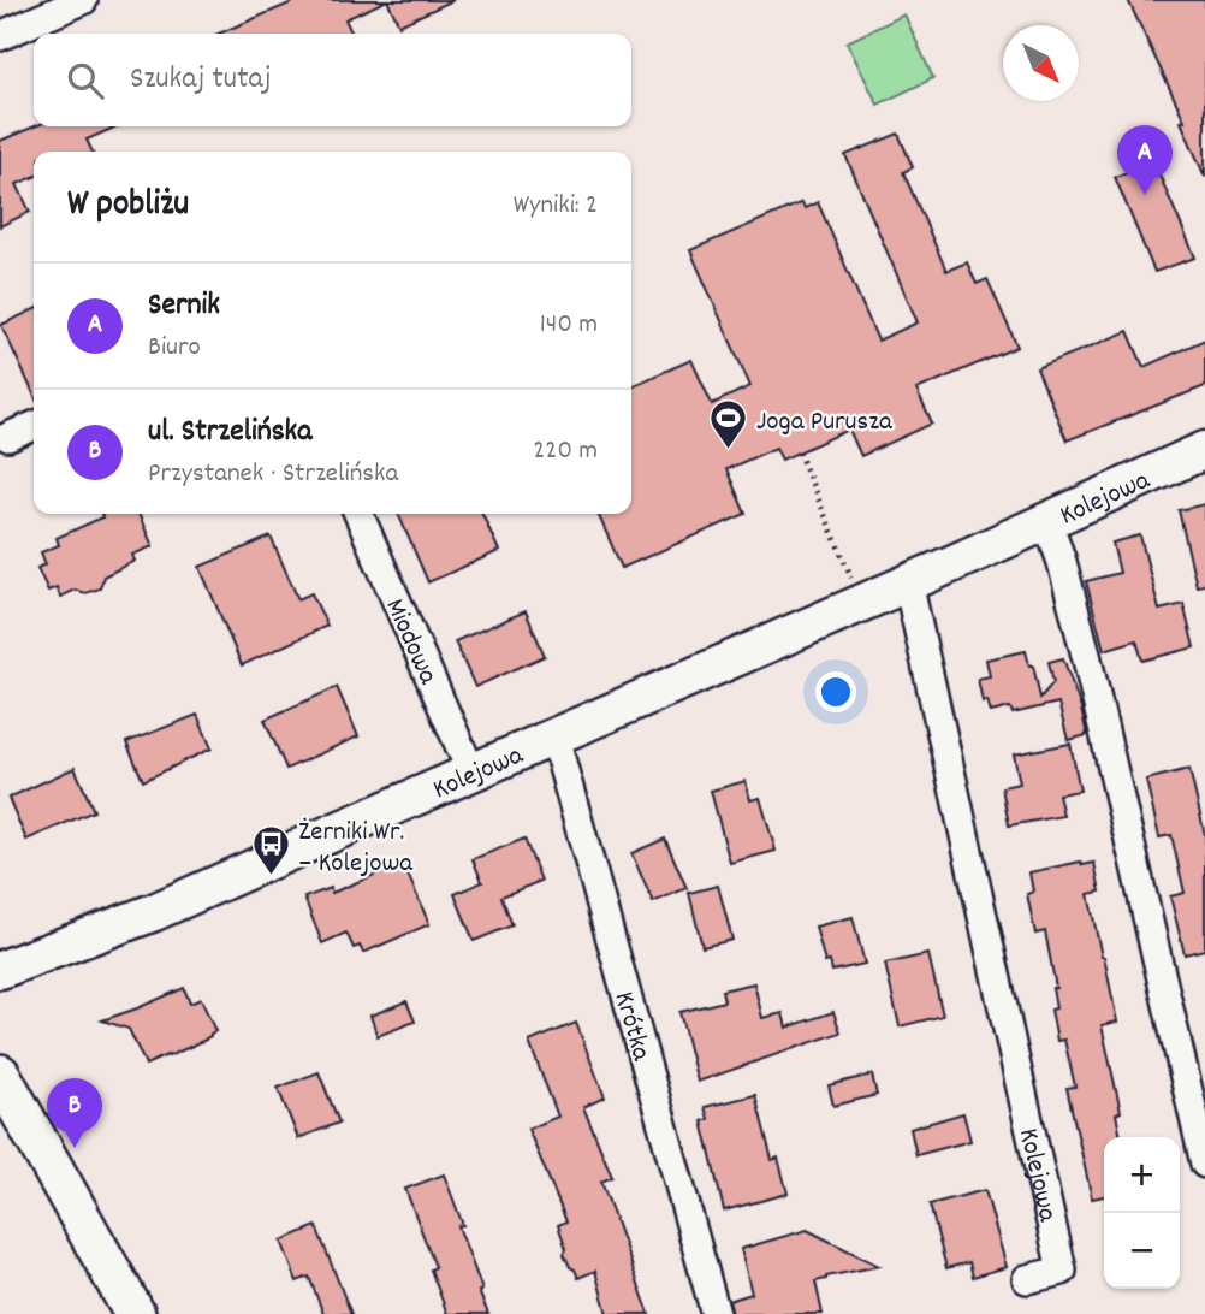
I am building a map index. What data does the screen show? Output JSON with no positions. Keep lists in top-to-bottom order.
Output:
{
  "streets": {
    "street": ["Kolejowa", "Miodowa", "Krótka"]
  },
  "crossings": [
    ["Kolejowa", "Miodowa"],
    ["Kolejowa", "Krótka"]
  ],
  "places": {
    "sports": ["Joga Purusza"],
    "bus stop": ["Żerniki Wr. – Kolejowa"]
  },
  "north": "bottom right",
  "page": {
    "search": "Szukaj tutaj",
    "pins": ["A", "B"],
    "heading": ["W pobliżu", "Wyniki: 2"],
    "list": [
      {
        "mark": "A",
        "name": "Sernik",
        "note": "Biuro",
        "value": "140 m"
      },
      {
        "mark": "B",
        "name": "ul. Strzelińska",
        "note": "Przystanek · Strzelińska",
        "value": "220 m"
      }
    ],
    "map_buttons": ["+", "−"]
  }
}
